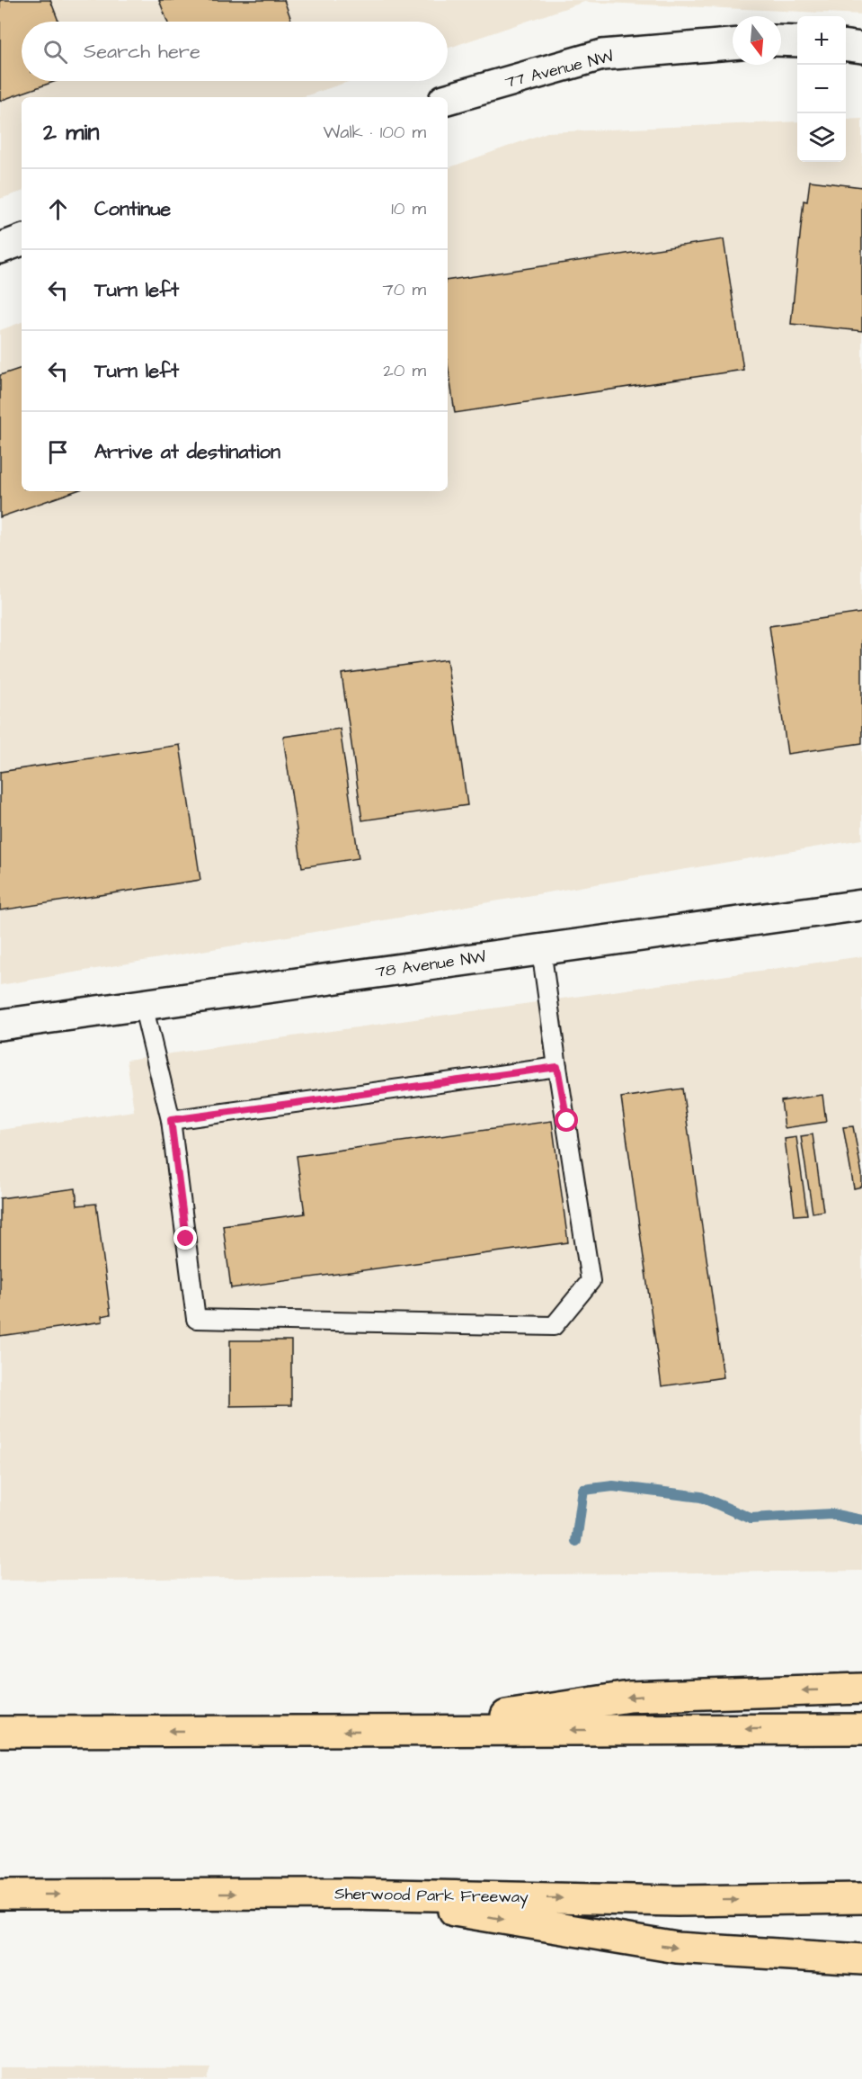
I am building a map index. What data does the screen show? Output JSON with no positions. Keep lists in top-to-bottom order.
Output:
{
  "streets": {
    "highway": ["Sherwood Park Freeway"],
    "street": ["77 Avenue NW", "78 Avenue NW"]
  },
  "north": "bottom",
  "page": {
    "map_buttons": ["+", "−"],
    "search": "Search here",
    "heading": ["2 min", "Walk · 100 m"],
    "list": [
      ["Continue", "10 m"],
      ["Turn left", "70 m"],
      ["Turn left", "20 m"],
      "Arrive at destination"
    ]
  }
}
